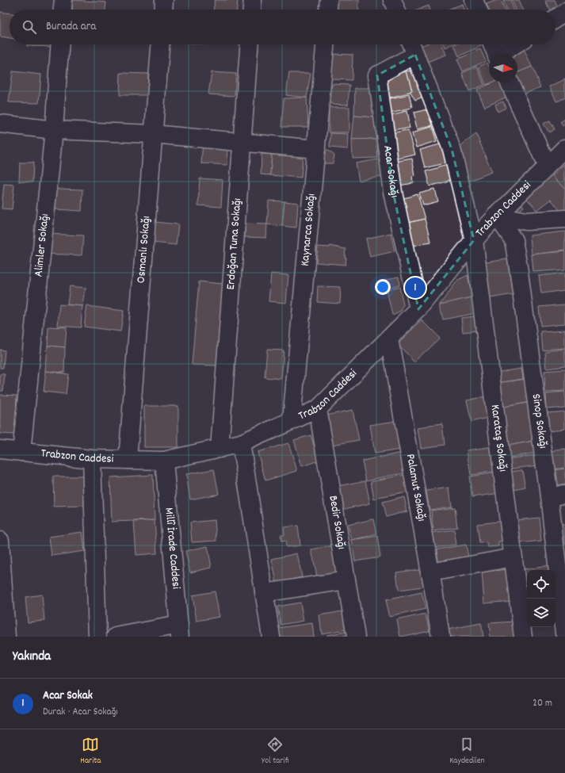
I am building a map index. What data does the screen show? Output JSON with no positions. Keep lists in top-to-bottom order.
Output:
{
  "streets": {
    "street": [
      "Acar Sokağı",
      "Trabzon Caddesi",
      "Kaynarca Sokağı",
      "Erdoğan Tuna Sokağı",
      "Alimler Sokağı",
      "Osmanlı Sokağı",
      "Sinop Sokağı",
      "Karataş Sokağı",
      "Palamut Sokağı",
      "Bedir Sokağı",
      "Millî İrade Caddesi"
    ]
  },
  "crossings": [
    ["Acar Sokağı", "Trabzon Caddesi"],
    ["Acar Sokağı", "Karataş Sokağı"],
    ["Trabzon Caddesi", "Kaynarca Sokağı"],
    ["Trabzon Caddesi", "Erdoğan Tuna Sokağı"],
    ["Trabzon Caddesi", "Alimler Sokağı"],
    ["Trabzon Caddesi", "Osmanlı Sokağı"],
    ["Trabzon Caddesi", "Sinop Sokağı"],
    ["Trabzon Caddesi", "Karataş Sokağı"],
    ["Trabzon Caddesi", "Palamut Sokağı"],
    ["Trabzon Caddesi", "Bedir Sokağı"],
    ["Trabzon Caddesi", "Millî İrade Caddesi"]
  ],
  "north": "right",
  "page": {
    "search": "Burada ara",
    "pins": "1",
    "heading": "Yakında",
    "list": [
      {
        "mark": "1",
        "name": "Acar Sokak",
        "note": "Durak · Acar Sokağı",
        "value": "20 m"
      }
    ],
    "nav": ["Harita", "Yol tarifi", "Kaydedilen"]
  }
}
